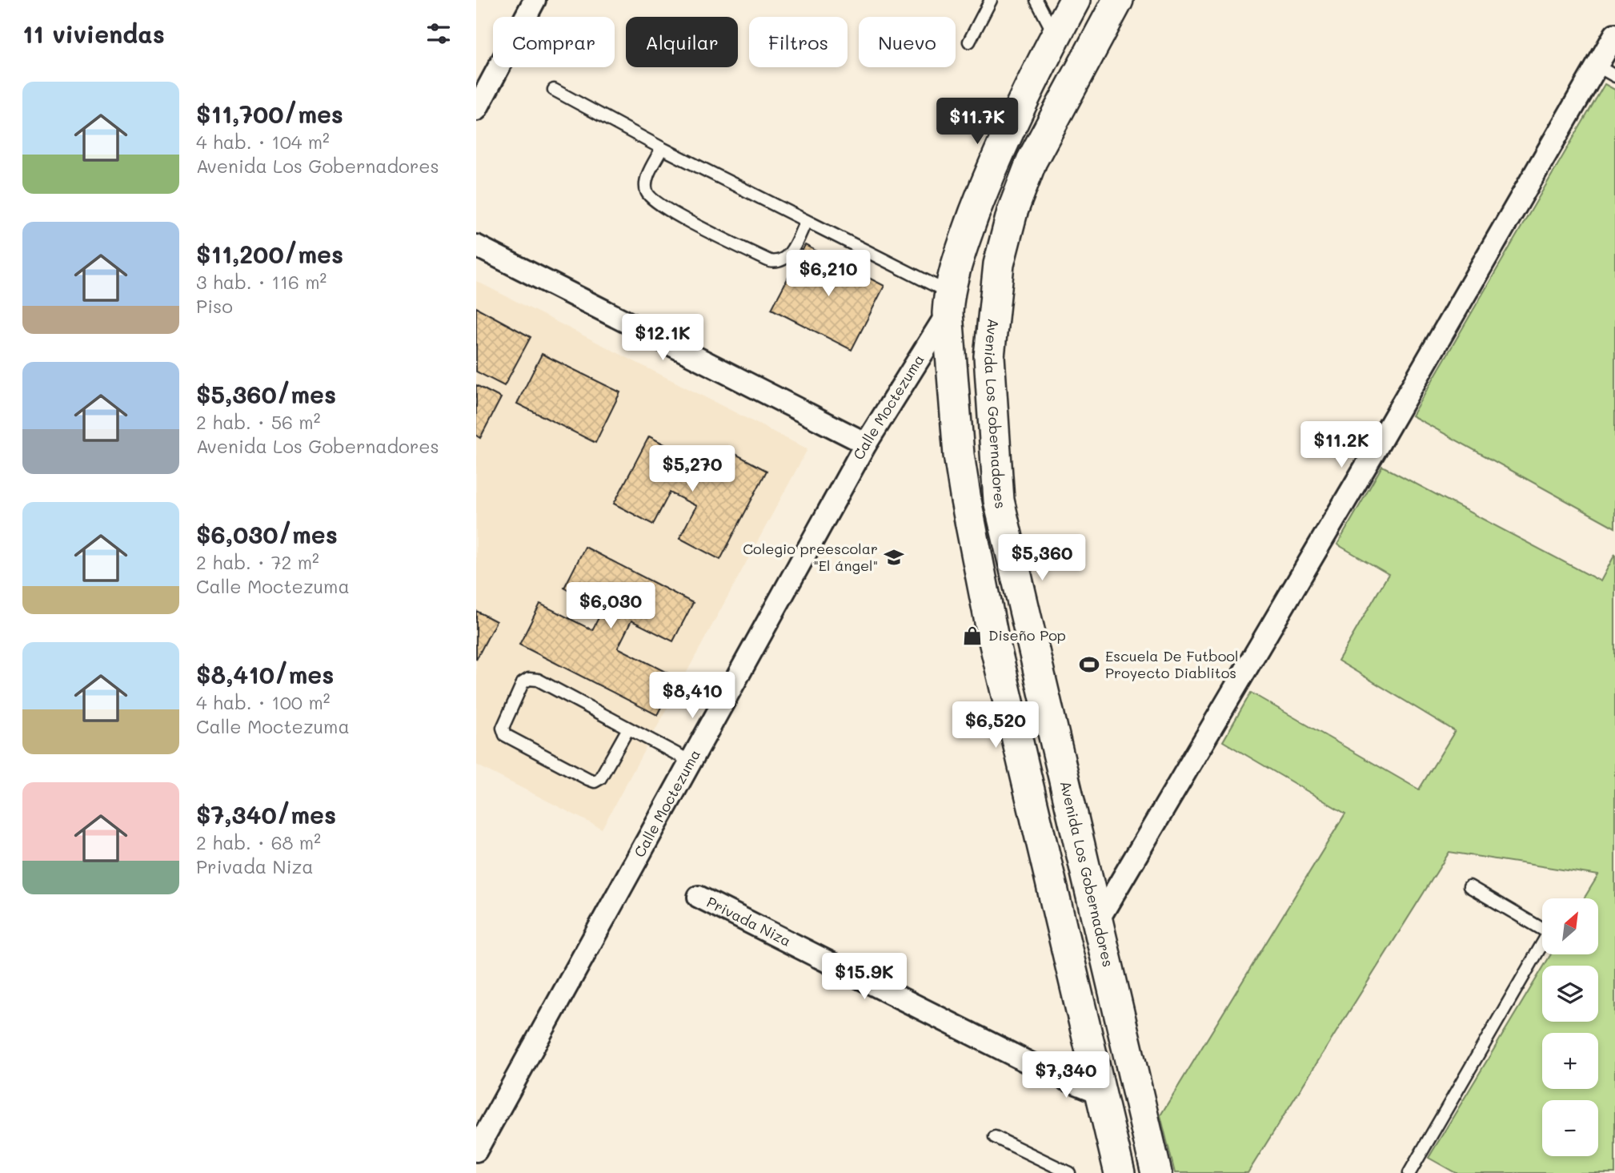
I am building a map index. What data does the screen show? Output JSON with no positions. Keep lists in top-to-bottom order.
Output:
{
  "streets": {
    "street": ["Calle Moctezuma", "Avenida Los Gobernadores", "Privada Niza"]
  },
  "places": {
    "school or university": ["Colegio preescolar \"El ángel\""],
    "shop": ["Diseño Pop"],
    "sports": ["Escuela De Futbool Proyecto Diablitos"]
  },
  "north": "top right",
  "page": {
    "heading": "11 viviendas",
    "chip": [
      "Comprar",
      "Alquilar",
      "Filtros",
      "Nuevo"
    ],
    "list": [
      {
        "name": "$11,700/mes",
        "note": "4 hab. · 104 m² · Avenida Los Gobernadores"
      },
      {
        "name": "$11,200/mes",
        "note": "3 hab. · 116 m² · Piso"
      },
      {
        "name": "$5,360/mes",
        "note": "2 hab. · 56 m² · Avenida Los Gobernadores"
      },
      {
        "name": "$6,030/mes",
        "note": "2 hab. · 72 m² · Calle Moctezuma"
      },
      {
        "name": "$8,410/mes",
        "note": "4 hab. · 100 m² · Calle Moctezuma"
      },
      {
        "name": "$7,340/mes",
        "note": "2 hab. · 68 m² · Privada Niza"
      }
    ],
    "price": [
      "$11.7K",
      "$6,210",
      "$12.1K",
      "$11.2K",
      "$5,270",
      "$5,360",
      "$6,030",
      "$8,410",
      "$6,520",
      "$15.9K",
      "$7,340"
    ],
    "map_buttons": ["+", "−"]
  }
}
